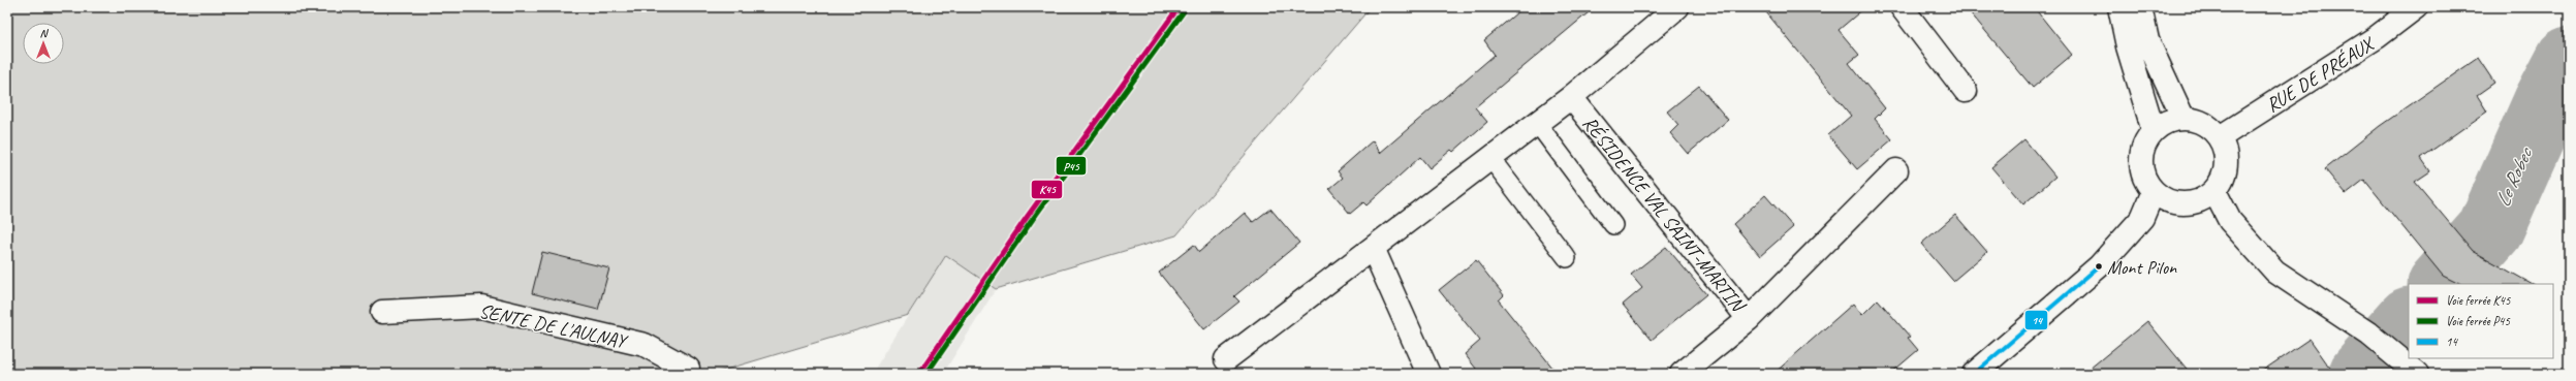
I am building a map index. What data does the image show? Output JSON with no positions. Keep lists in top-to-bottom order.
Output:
{
  "streets": {
    "street": ["RUE DE PRÉAUX", "RÉSIDENCE VAL SAINT-MARTIN", "SENTE DE L'AULNAY"]
  },
  "water": ["Le Robec"],
  "places": ["Mont Pilon"],
  "lines": ["rail line K45", "rail line P45", "transit line 14"],
  "legend": ["Voie ferrée K45", "Voie ferrée P45", "14"],
  "north": "top"
}
